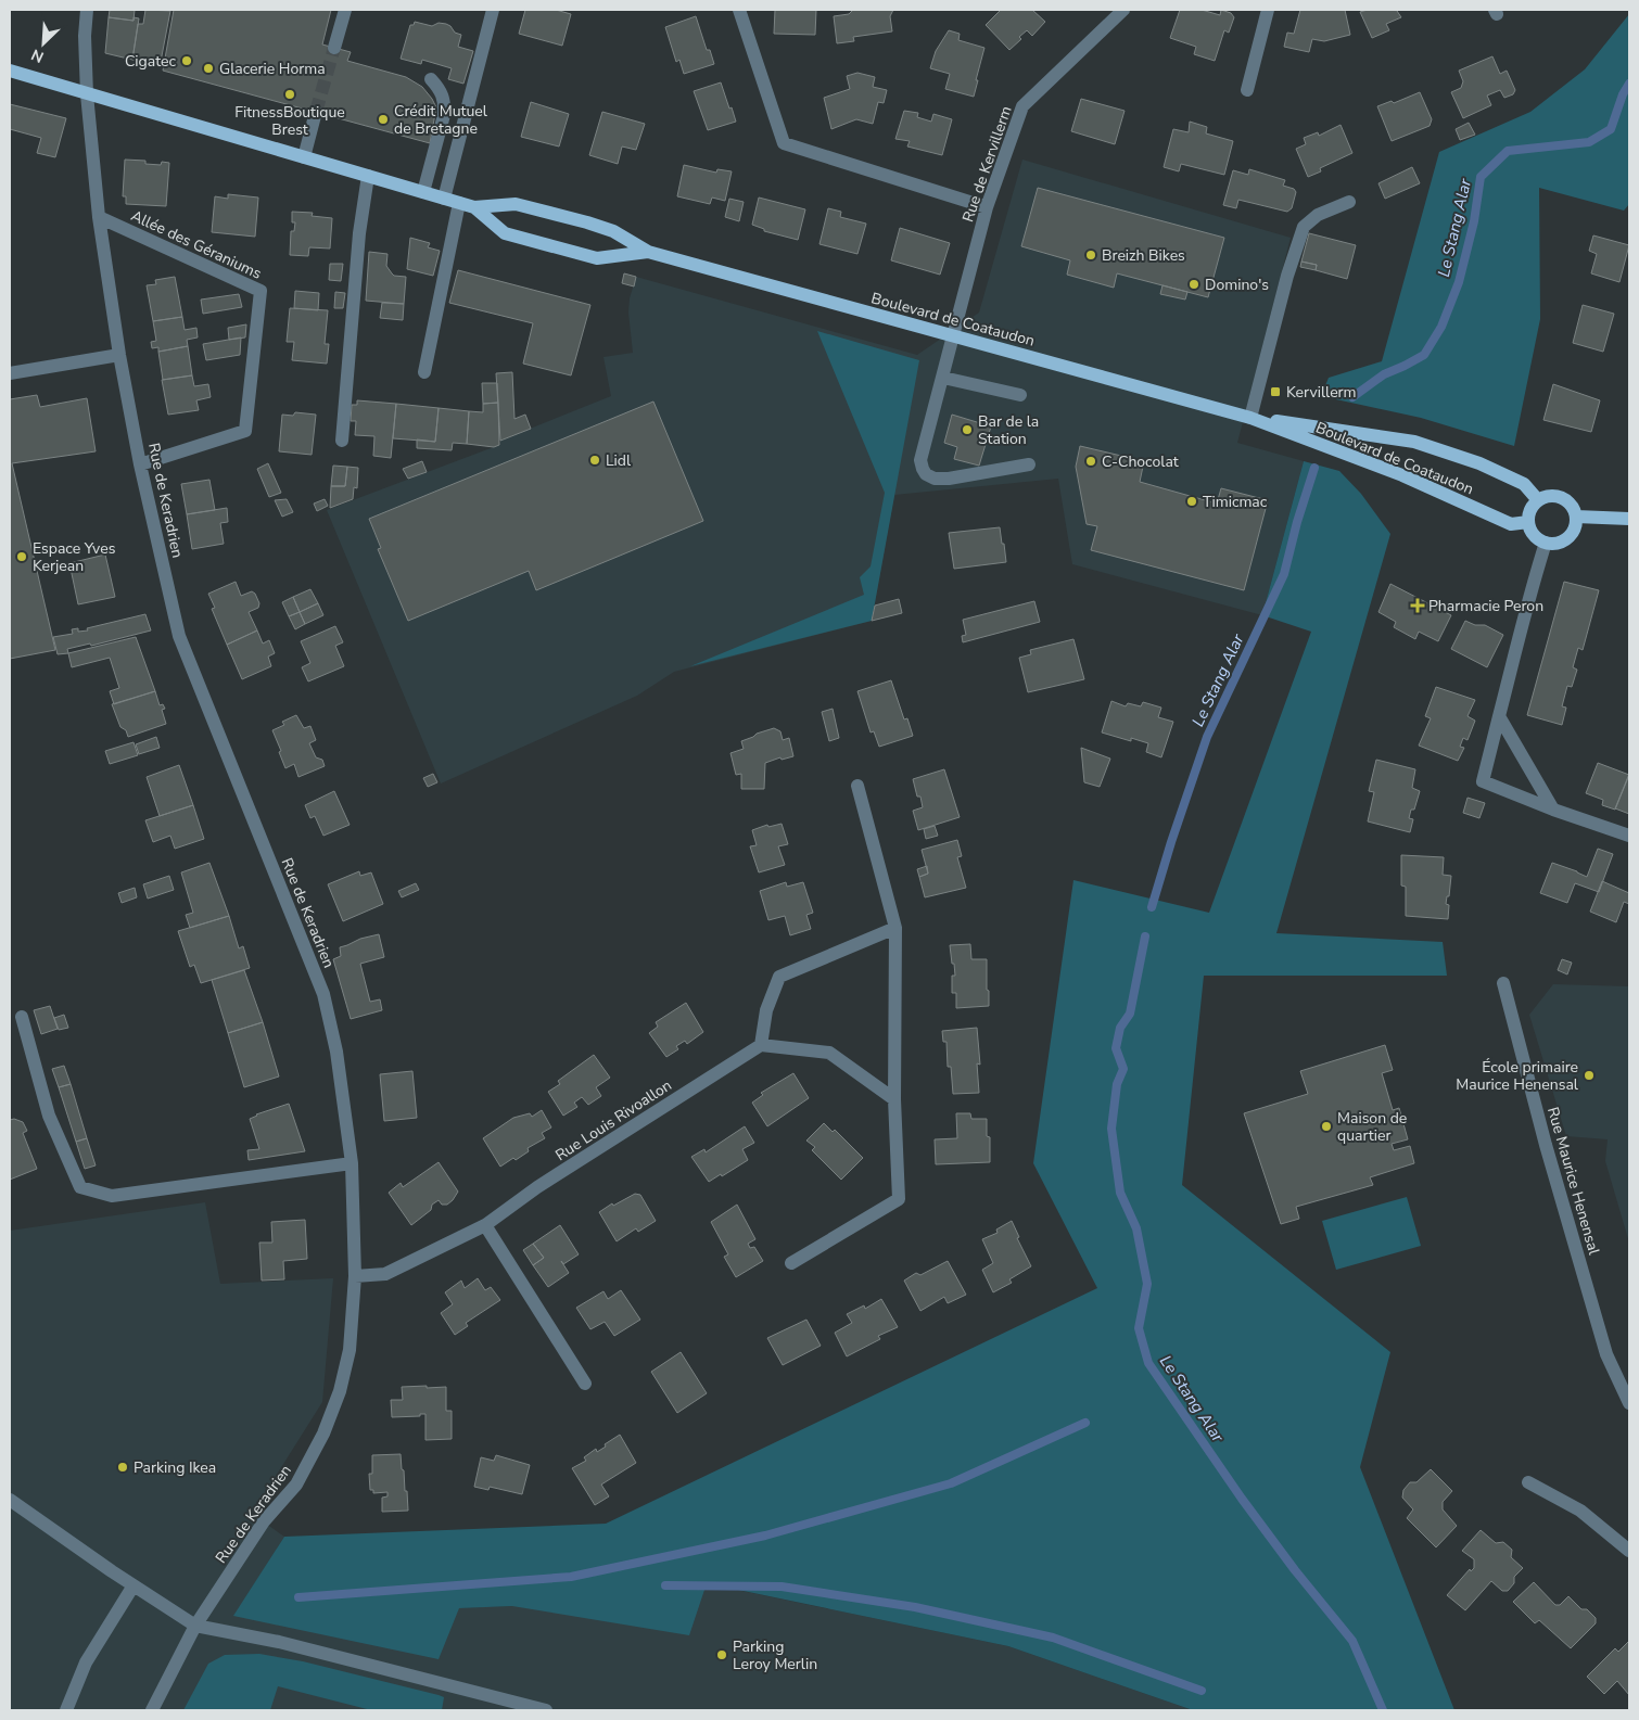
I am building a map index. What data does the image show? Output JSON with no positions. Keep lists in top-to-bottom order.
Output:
{
  "streets": {
    "main road": ["Boulevard de Coataudon"],
    "street": [
      "Rue de Kervillerm",
      "Allée des Géraniums",
      "Rue de Keradrien",
      "Rue Louis Rivoallon",
      "Rue Maurice Henensal"
    ]
  },
  "crossings": [
    ["Rue de Kervillerm", "Boulevard de Coataudon"],
    ["Allée des Géraniums", "Rue de Keradrien"],
    ["Boulevard de Coataudon", "Rue de Keradrien"],
    ["Rue de Keradrien", "Rue Louis Rivoallon"]
  ],
  "water": ["Le Stang Alar"],
  "places": {
    "other": [
      "Cigatec",
      "Glacerie Horma",
      "FitnessBoutique Brest",
      "Crédit Mutuel de Bretagne",
      "Breizh Bikes",
      "Domino's",
      "Bar de la Station",
      "Lidl",
      "C-Chocolat",
      "Timicmac",
      "Espace Yves Kerjean",
      "École primaire Maurice Henensal",
      "Maison de quartier",
      "Parking Ikea",
      "Parking Leroy Merlin"
    ],
    "transit": ["Kervillerm"],
    "health": ["Pharmacie Peron"]
  },
  "north": "bottom left"
}
